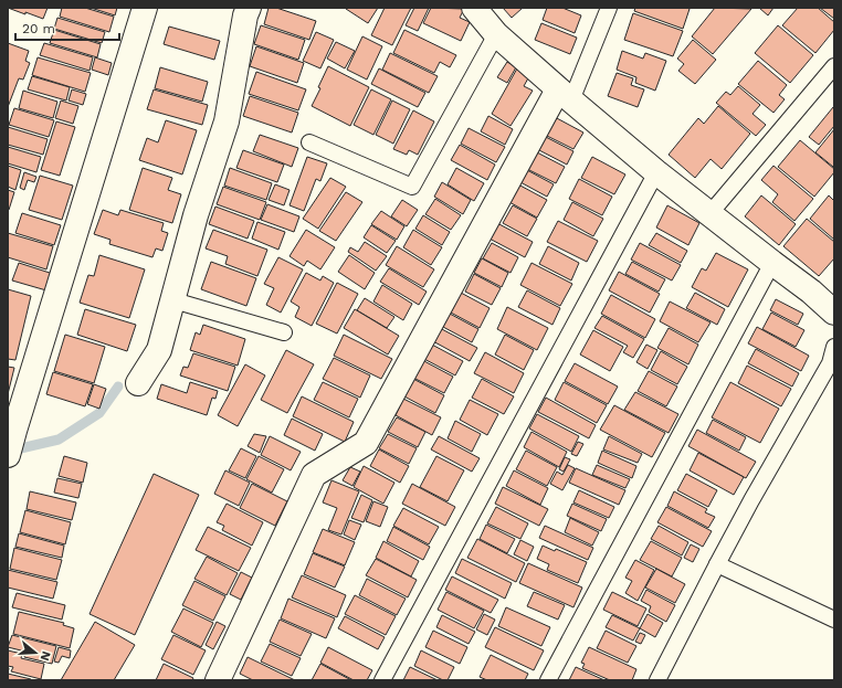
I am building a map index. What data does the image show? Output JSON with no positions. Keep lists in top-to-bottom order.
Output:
{
  "scale_bar": "20 m",
  "north": "right"
}
